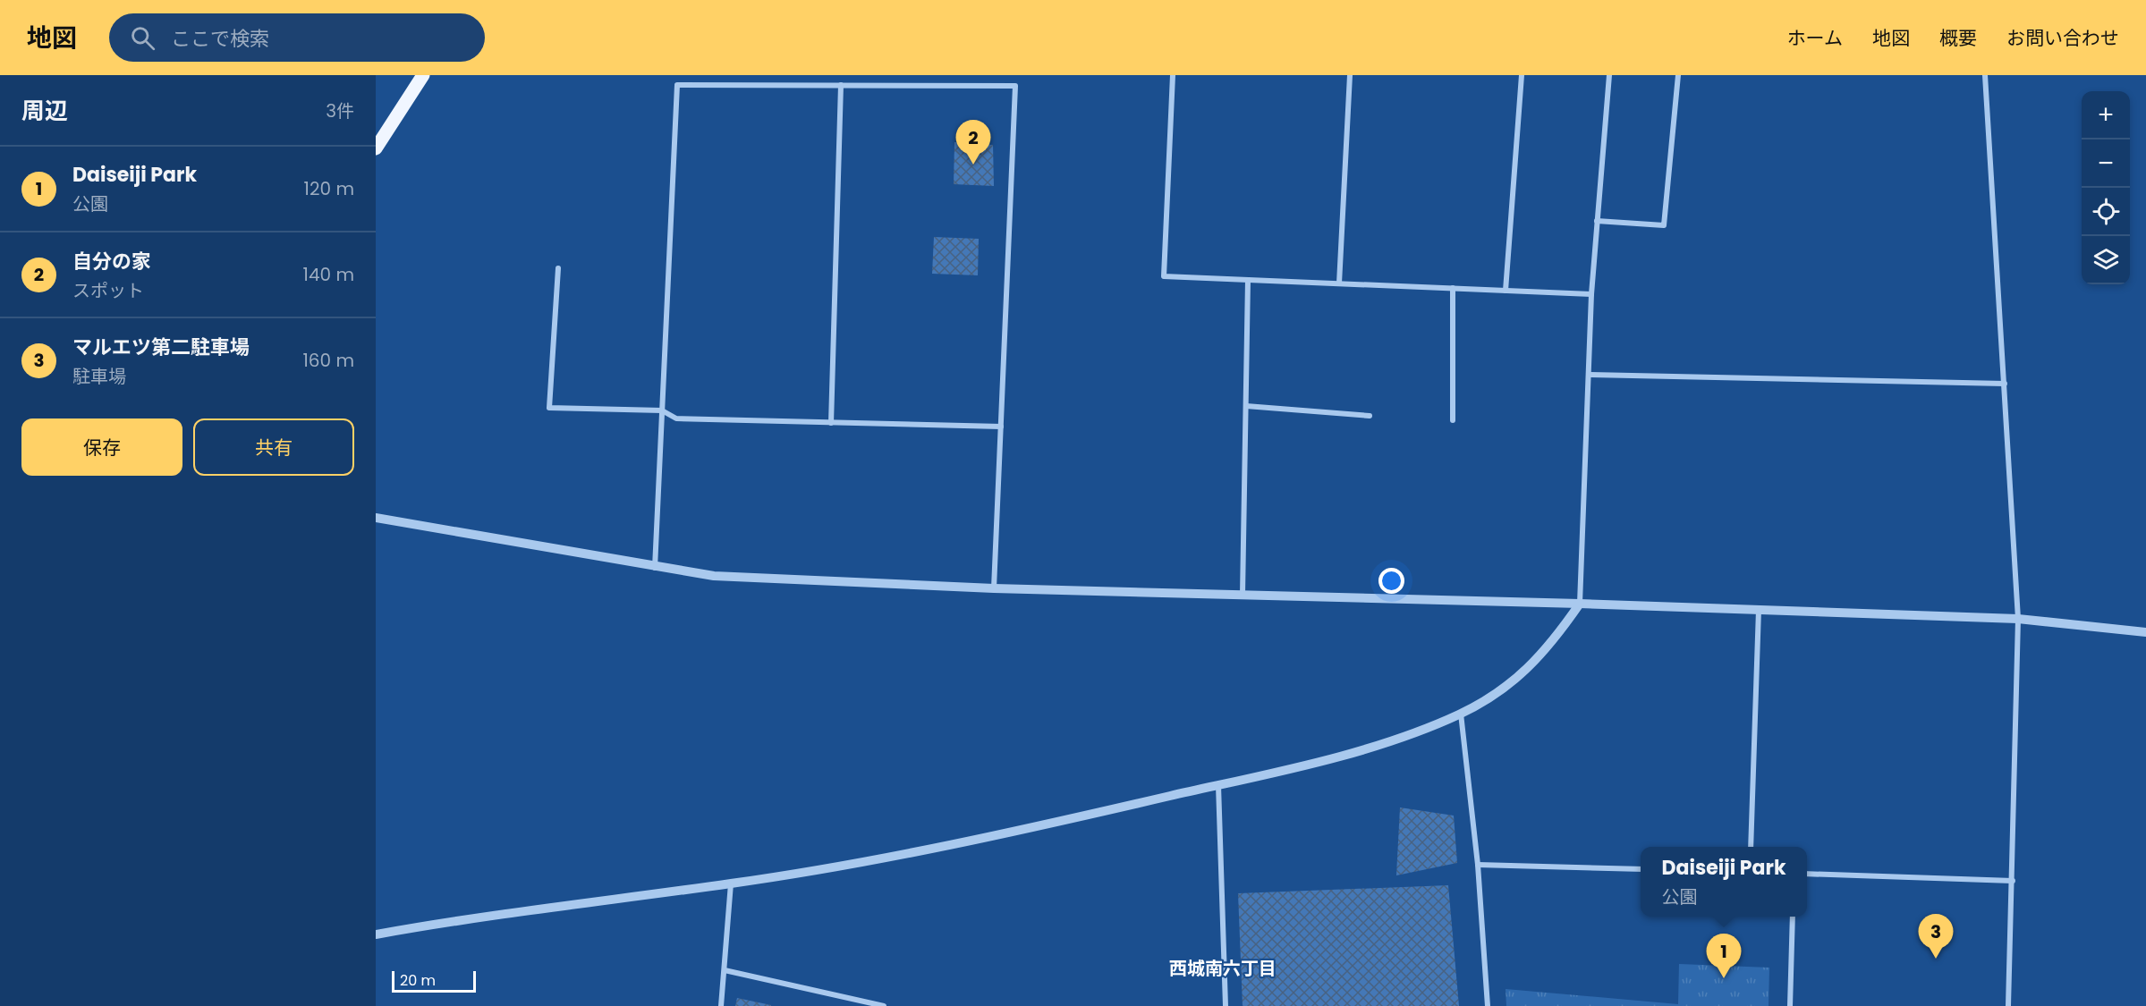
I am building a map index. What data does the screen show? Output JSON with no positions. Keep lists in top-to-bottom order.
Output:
{
  "districts": ["西城南六丁目"],
  "scale_bar": "20 m",
  "page": {
    "header": "地図",
    "search": "ここで検索",
    "nav": [
      "ホーム",
      "地図",
      "概要",
      "お問い合わせ"
    ],
    "heading": ["周辺", "3件"],
    "map_buttons": ["+", "−"],
    "pins": ["2", "3", "1"],
    "list": [
      {
        "mark": "1",
        "name": "Daiseiji Park",
        "note": "公園",
        "value": "120 m"
      },
      {
        "mark": "2",
        "name": "自分の家",
        "note": "スポット",
        "value": "140 m"
      },
      {
        "mark": "3",
        "name": "マルエツ第二駐車場",
        "note": "駐車場",
        "value": "160 m"
      }
    ],
    "buttons": ["保存", "共有"],
    "popup": ["Daiseiji Park", "公園"],
    "scale": "20 m"
  }
}
